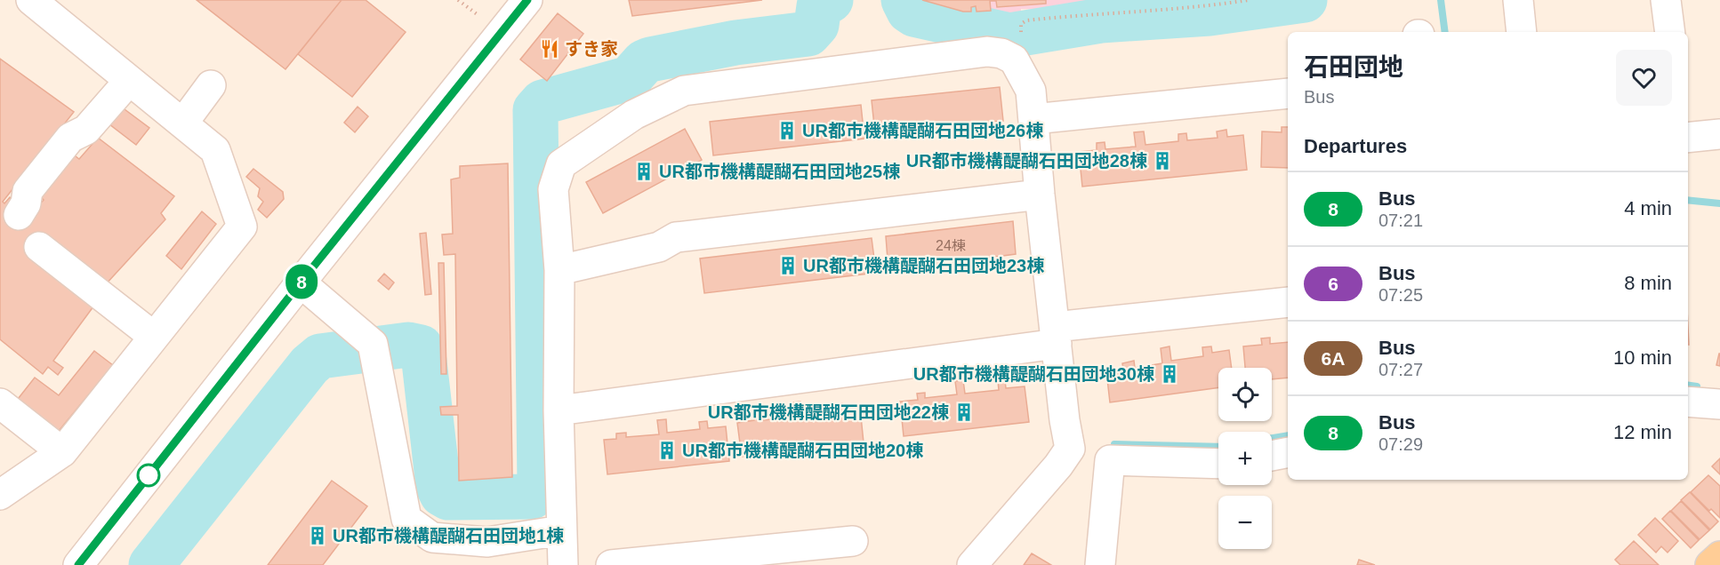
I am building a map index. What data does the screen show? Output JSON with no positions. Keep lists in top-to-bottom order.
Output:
{
  "places": {
    "restaurant": ["すき家"],
    "building": [
      "UR都市機構醍醐石田団地26棟",
      "UR都市機構醍醐石田団地28棟",
      "UR都市機構醍醐石田団地25棟",
      "UR都市機構醍醐石田団地23棟",
      "UR都市機構醍醐石田団地30棟",
      "UR都市機構醍醐石田団地22棟",
      "UR都市機構醍醐石田団地20棟",
      "UR都市機構醍醐石田団地1棟"
    ]
  },
  "lines": ["bus line 8"],
  "house_numbers": ["24棟"],
  "page": {
    "on_map": "8",
    "heading": [
      ["石田団地", "Bus"],
      "Departures"
    ],
    "list": [
      {
        "mark": "8",
        "name": "Bus",
        "note": "07:21",
        "value": "4 min"
      },
      {
        "mark": "6",
        "name": "Bus",
        "note": "07:25",
        "value": "8 min"
      },
      {
        "mark": "6A",
        "name": "Bus",
        "note": "07:27",
        "value": "10 min"
      },
      {
        "mark": "8",
        "name": "Bus",
        "note": "07:29",
        "value": "12 min"
      }
    ],
    "map_buttons": ["+", "−"]
  }
}
